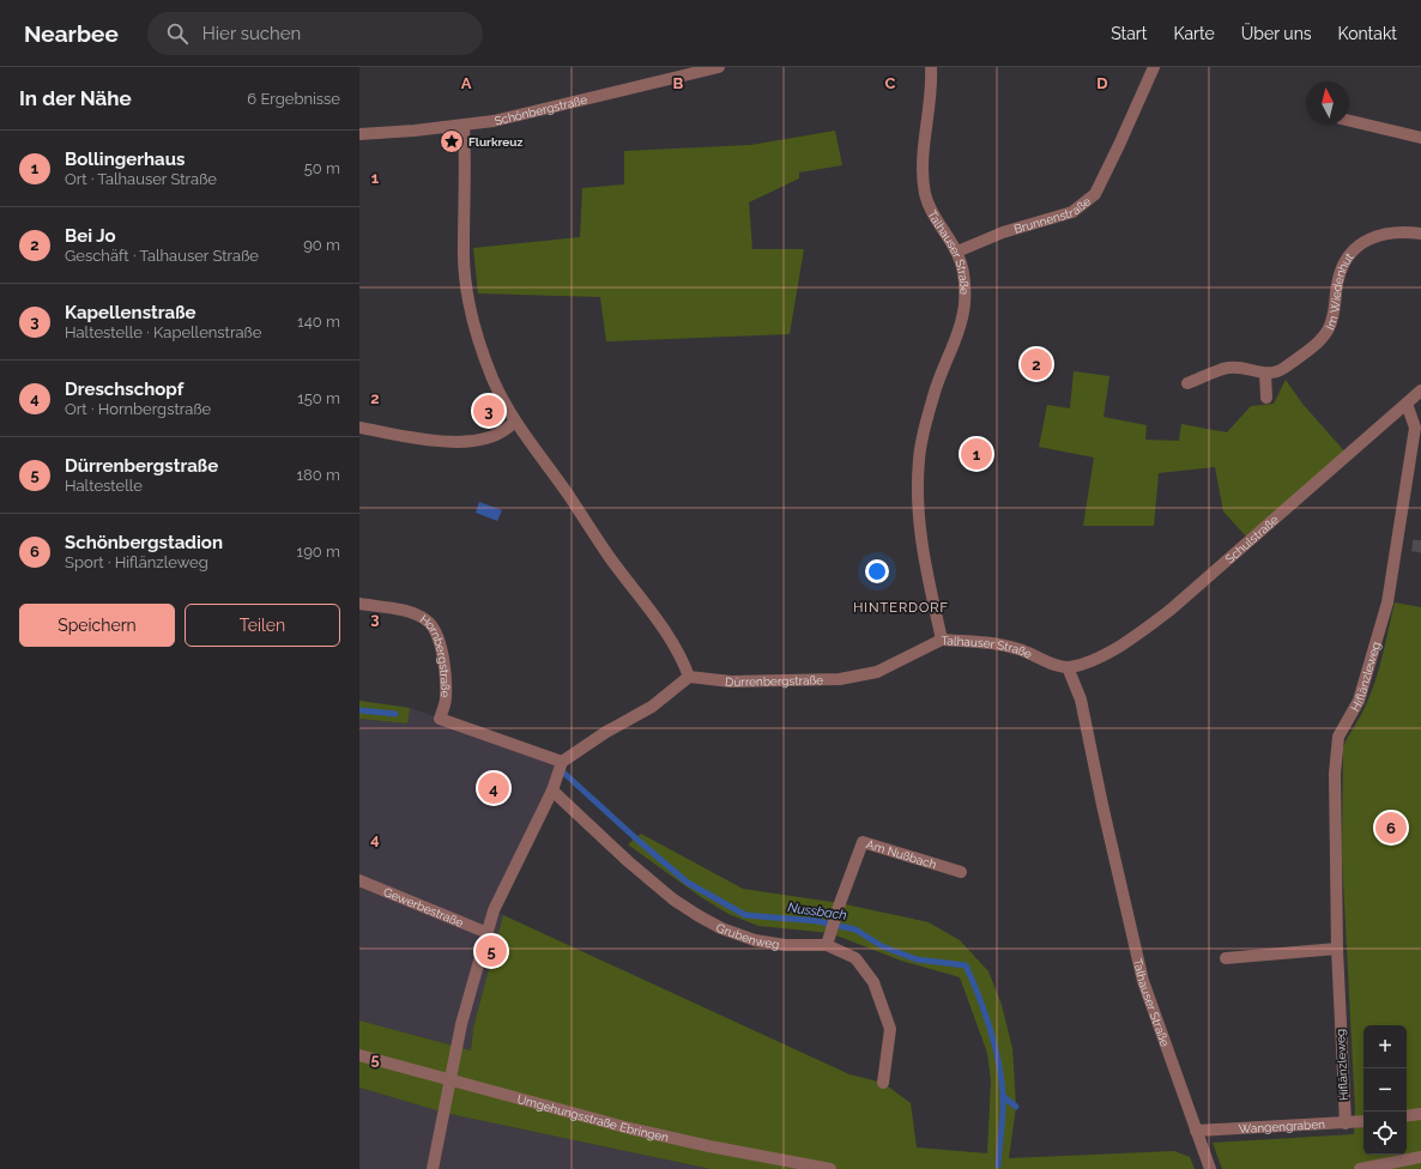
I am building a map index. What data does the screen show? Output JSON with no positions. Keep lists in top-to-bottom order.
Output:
{
  "streets": {
    "street": [
      "Schönbergstraße",
      "Brunnenstraße",
      "Talhauser Straße",
      "Im Wiedenhut",
      "Schulstraße",
      "Hornbergstraße",
      "Hiflänzleweg",
      "Dürrenbergstraße",
      "Am Nußbach",
      "Gewerbestraße",
      "Grubenweg",
      "Umgehungsstraße Ebringen",
      "Wangengraben"
    ]
  },
  "crossings": [
    ["Brunnenstraße", "Talhauser Straße"],
    ["Talhauser Straße", "Schulstraße"],
    ["Talhauser Straße", "Dürrenbergstraße"],
    ["Talhauser Straße", "Wangengraben"],
    ["Schulstraße", "Hiflänzleweg"],
    ["Hiflänzleweg", "Wangengraben"],
    ["Am Nußbach", "Grubenweg"]
  ],
  "districts": ["HINTERDORF"],
  "water": ["Nussbach"],
  "places": {
    "place": ["Flurkreuz"]
  },
  "north": "top",
  "page": {
    "header": "Nearbee",
    "search": "Hier suchen",
    "nav": [
      "Start",
      "Karte",
      "Über uns",
      "Kontakt"
    ],
    "heading": ["In der Nähe", "6 Ergebnisse"],
    "list": [
      {
        "mark": "1",
        "name": "Bollingerhaus",
        "note": "Ort · Talhauser Straße",
        "value": "50 m"
      },
      {
        "mark": "2",
        "name": "Bei Jo",
        "note": "Geschäft · Talhauser Straße",
        "value": "90 m"
      },
      {
        "mark": "3",
        "name": "Kapellenstraße",
        "note": "Haltestelle · Kapellenstraße",
        "value": "140 m"
      },
      {
        "mark": "4",
        "name": "Dreschschopf",
        "note": "Ort · Hornbergstraße",
        "value": "150 m"
      },
      {
        "mark": "5",
        "name": "Dürrenbergstraße",
        "note": "Haltestelle",
        "value": "180 m"
      },
      {
        "mark": "6",
        "name": "Schönbergstadion",
        "note": "Sport · Hiflänzleweg",
        "value": "190 m"
      }
    ],
    "pins": [
      "2",
      "3",
      "1",
      "4",
      "6",
      "5"
    ],
    "buttons": ["Speichern", "Teilen"],
    "map_buttons": ["+", "−"]
  },
  "grid": {
    "columns": [
      "A",
      "B",
      "C",
      "D"
    ],
    "rows": [
      "1",
      "2",
      "3",
      "4",
      "5"
    ]
  }
}
